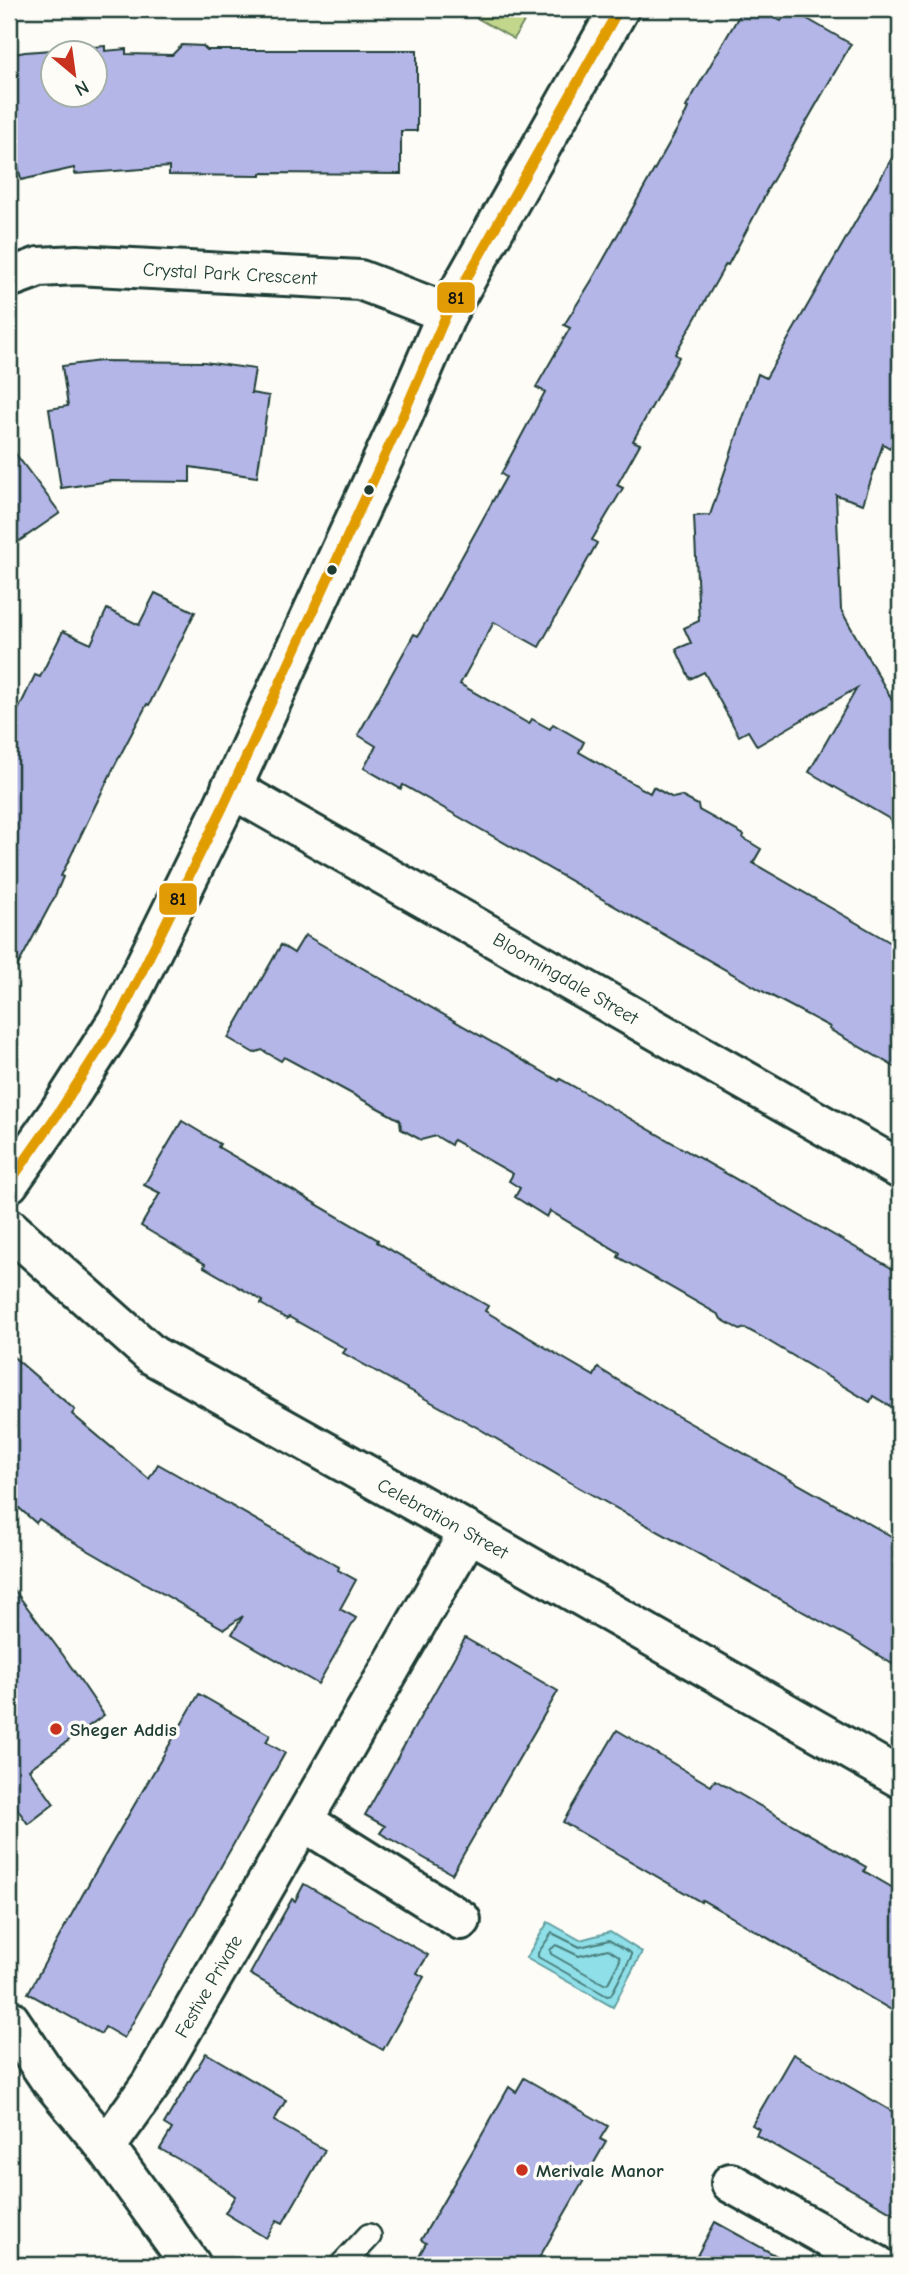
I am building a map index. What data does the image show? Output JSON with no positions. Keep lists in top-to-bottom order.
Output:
{
  "streets": {
    "street": [
      "Crystal Park Crescent",
      "Bloomingdale Street",
      "Celebration Street",
      "Festive Private"
    ]
  },
  "crossings": [
    ["Celebration Street", "Festive Private"]
  ],
  "places": ["Sheger Addis", "Merivale Manor"],
  "lines": ["transit line 81"],
  "north": "bottom right"
}
